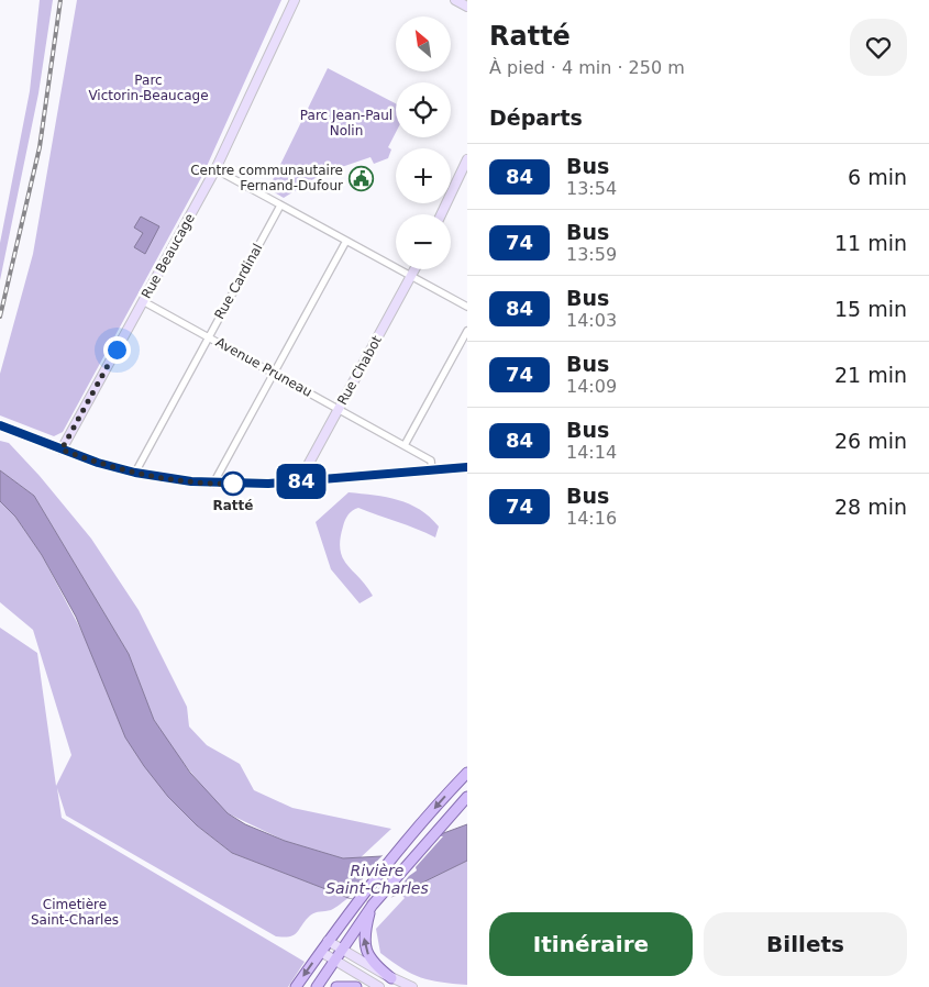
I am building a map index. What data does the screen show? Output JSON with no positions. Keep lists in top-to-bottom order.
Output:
{
  "streets": {
    "street": [
      "Rue Beaucage",
      "Rue Cardinal",
      "Avenue Pruneau",
      "Rue Chabot"
    ]
  },
  "crossings": [
    ["Rue Beaucage", "Avenue Pruneau"],
    ["Rue Cardinal", "Avenue Pruneau"],
    ["Avenue Pruneau", "Rue Chabot"]
  ],
  "water": ["Rivière Saint-Charles"],
  "parks": ["Parc Victorin-Beaucage", "Parc Jean-Paul Nolin", "Cimetière Saint-Charles"],
  "places": {
    "public building": ["Centre communautaire Fernand-Dufour"],
    "other": ["Ratté"]
  },
  "lines": ["bus line 84"],
  "north": "top left",
  "page": {
    "on_map": "84",
    "heading": [
      ["Ratté", "À pied · 4 min · 250 m"],
      "Départs"
    ],
    "map_buttons": ["+", "−"],
    "list": [
      {
        "mark": "84",
        "name": "Bus",
        "note": "13:54",
        "value": "6 min"
      },
      {
        "mark": "74",
        "name": "Bus",
        "note": "13:59",
        "value": "11 min"
      },
      {
        "mark": "84",
        "name": "Bus",
        "note": "14:03",
        "value": "15 min"
      },
      {
        "mark": "74",
        "name": "Bus",
        "note": "14:09",
        "value": "21 min"
      },
      {
        "mark": "84",
        "name": "Bus",
        "note": "14:14",
        "value": "26 min"
      },
      {
        "mark": "74",
        "name": "Bus",
        "note": "14:16",
        "value": "28 min"
      }
    ],
    "buttons": ["Itinéraire", "Billets"]
  }
}
